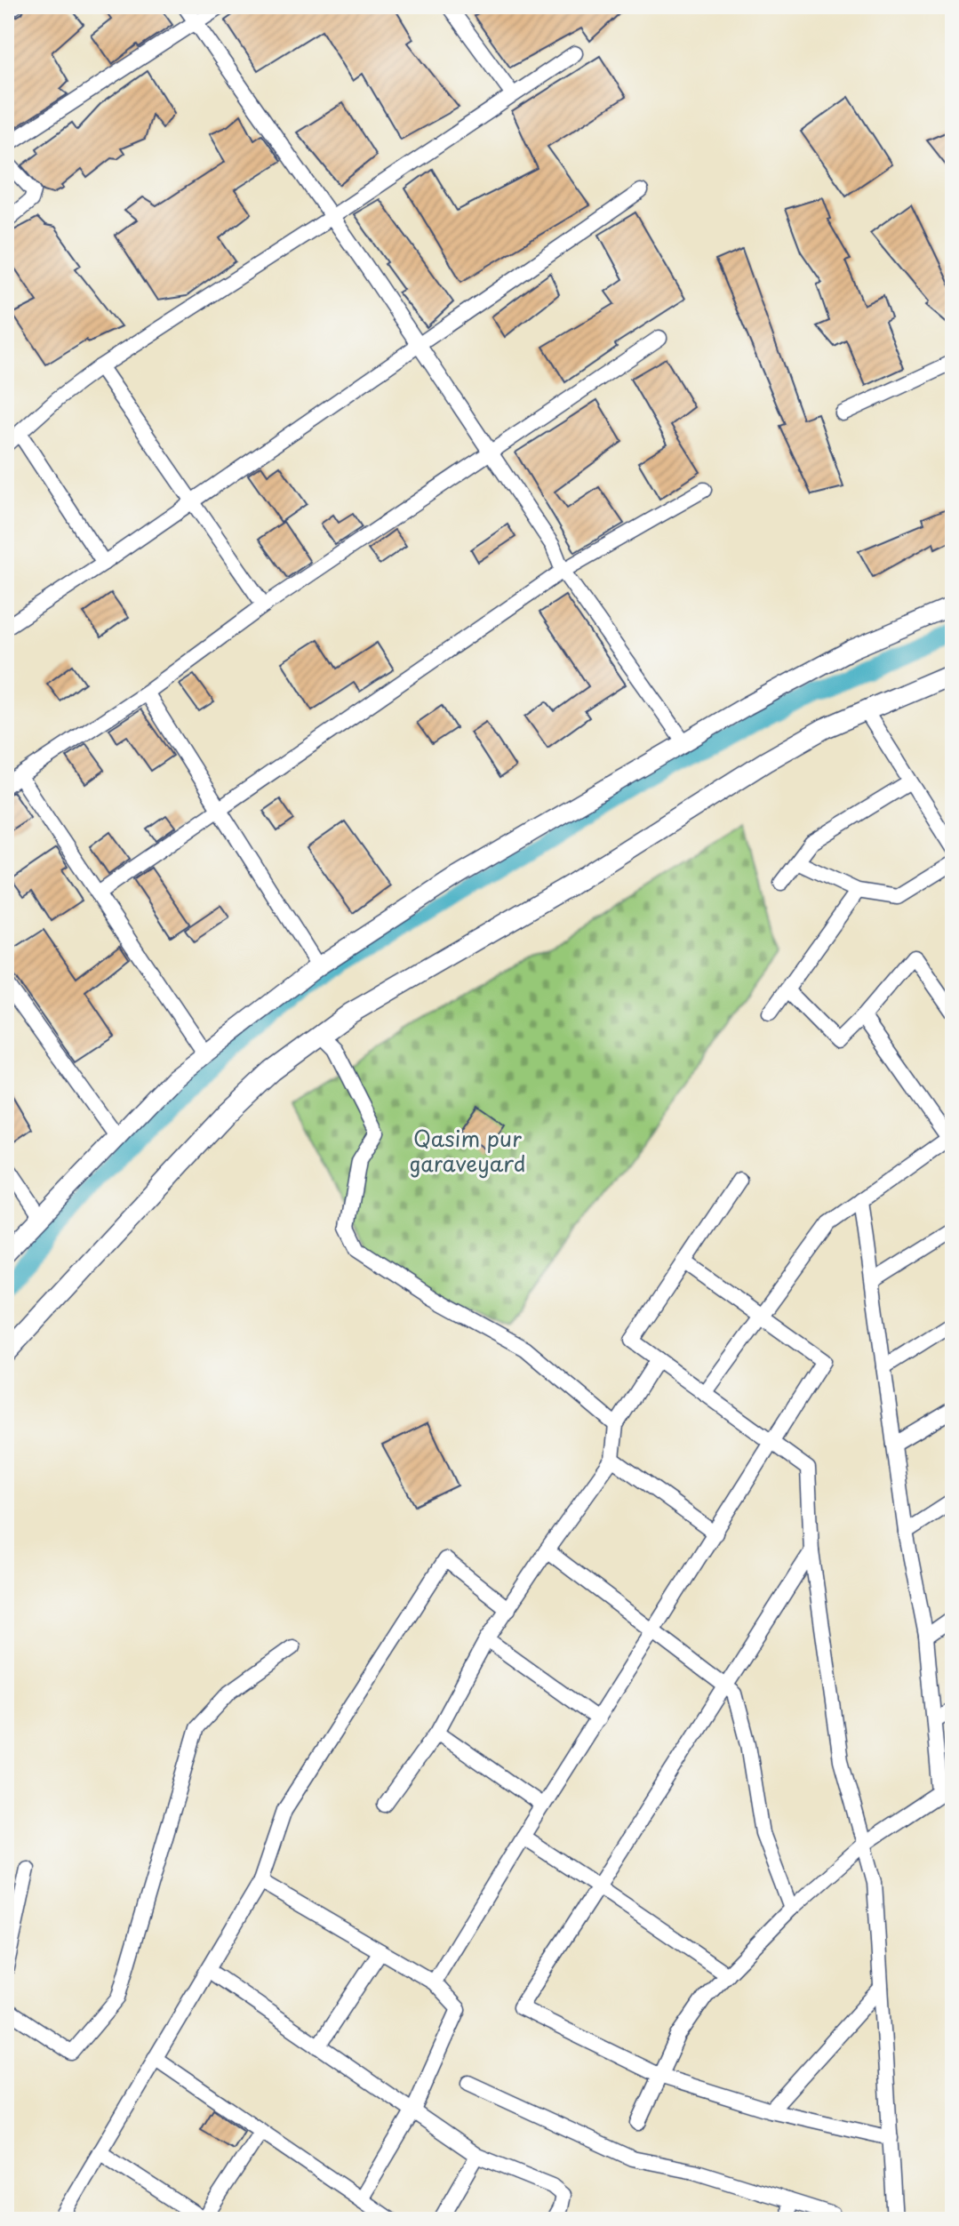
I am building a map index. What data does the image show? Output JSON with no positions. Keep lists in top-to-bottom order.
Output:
{
  "parks": ["Qasim pur garaveyard"]
}
